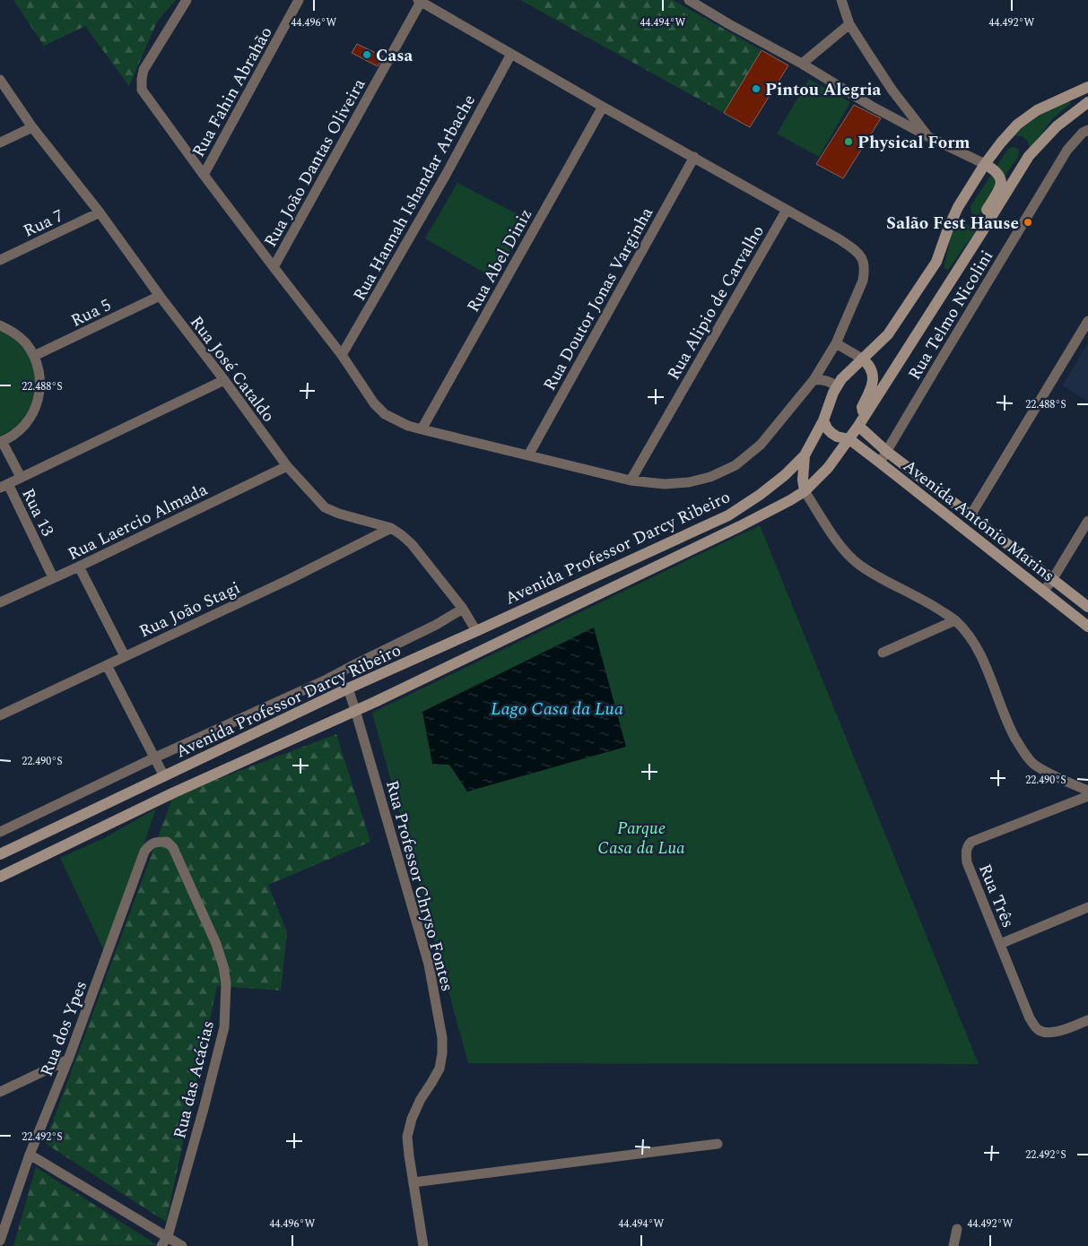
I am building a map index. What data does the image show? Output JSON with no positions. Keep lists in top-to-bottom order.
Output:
{
  "streets": {
    "main road": ["Avenida Antônio Marins", "Avenida Professor Darcy Ribeiro"],
    "street": [
      "Rua Fahin Abrahão",
      "Rua João Dantas Oliveira",
      "Rua Hannah Ishandar Arbache",
      "Rua 7",
      "Rua Abel Diniz",
      "Rua Doutor Jonas Varginha",
      "Rua Alipio de Carvalho",
      "Rua 5",
      "Rua Telmo Nicolini",
      "Rua José Cataldo",
      "Rua 13",
      "Rua Laercio Almada",
      "Rua João Stagi",
      "Rua Professor Chryso Fontes",
      "Rua Três",
      "Rua dos Ypes",
      "Rua das Acácias"
    ]
  },
  "crossings": [
    ["Rua 7", "Rua José Cataldo"],
    ["Rua 5", "Rua José Cataldo"],
    ["Rua Telmo Nicolini", "Avenida Antônio Marins"],
    ["Rua José Cataldo", "Rua Laercio Almada"],
    ["Rua José Cataldo", "Avenida Professor Darcy Ribeiro"],
    ["Rua José Cataldo", "Rua João Stagi"],
    ["Rua 13", "Rua Laercio Almada"],
    ["Avenida Antônio Marins", "Avenida Professor Darcy Ribeiro"],
    ["Avenida Professor Darcy Ribeiro", "Rua Professor Chryso Fontes"],
    ["Rua dos Ypes", "Rua das Acácias"]
  ],
  "water": ["Lago Casa da Lua"],
  "parks": ["Parque Casa da Lua"],
  "places": [
    "Casa",
    "Pintou Alegria",
    "Physical Form",
    "Salão Fest Hause"
  ],
  "coordinates": [
    "44.496°W",
    "44.494°W",
    "44.492°W",
    "22.488°S",
    "22.490°S",
    "22.492°S"
  ]
}
